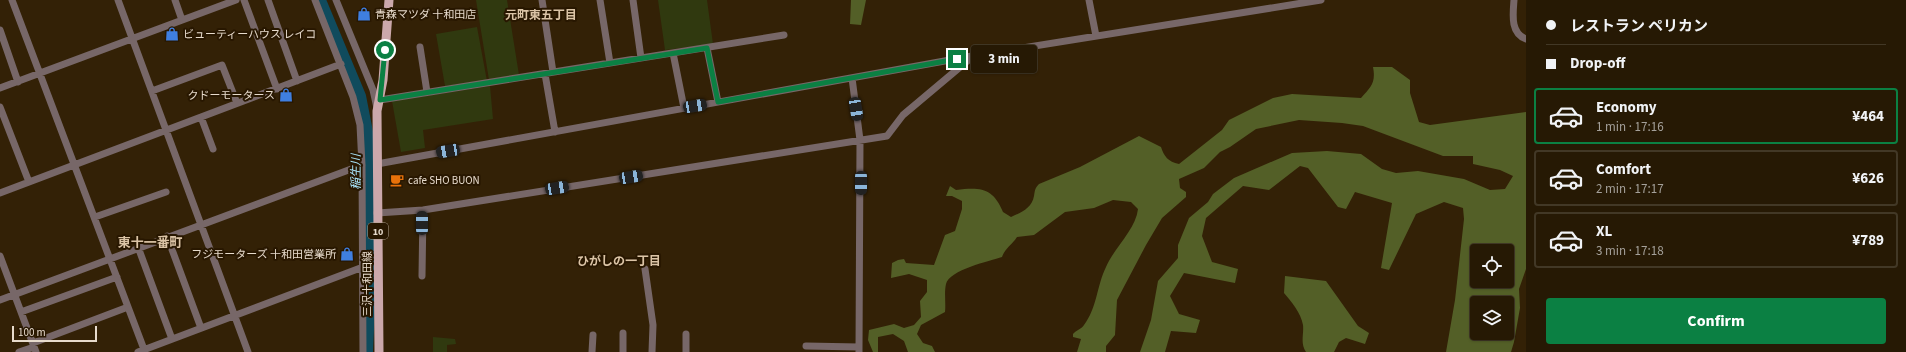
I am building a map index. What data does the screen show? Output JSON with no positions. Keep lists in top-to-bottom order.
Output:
{
  "streets": {
    "main road": ["10", "三沢十和田線"]
  },
  "crossings": [
    ["10", "三沢十和田線"]
  ],
  "districts": ["元町東五丁目", "東十一番町", "ひがしの一丁目"],
  "water": ["稲生川"],
  "places": {
    "shop": [
      "青森マツダ 十和田店",
      "ビューティーハウス レイコ",
      "クドーモータース",
      "フジモーターズ 十和田営業所"
    ],
    "cafe": ["cafe SHO BUON"]
  },
  "scale_bar": "100 m",
  "page": {
    "banner": ["レストラン ペリカン", "Drop-off"],
    "bubble": "3 min",
    "list": [
      {
        "name": "Economy",
        "note": "1 min · 17:16",
        "value": "¥464"
      },
      {
        "name": "Comfort",
        "note": "2 min · 17:17",
        "value": "¥626"
      },
      {
        "name": "XL",
        "note": "3 min · 17:18",
        "value": "¥789"
      }
    ],
    "buttons": "Confirm",
    "scale": "100 m"
  }
}
